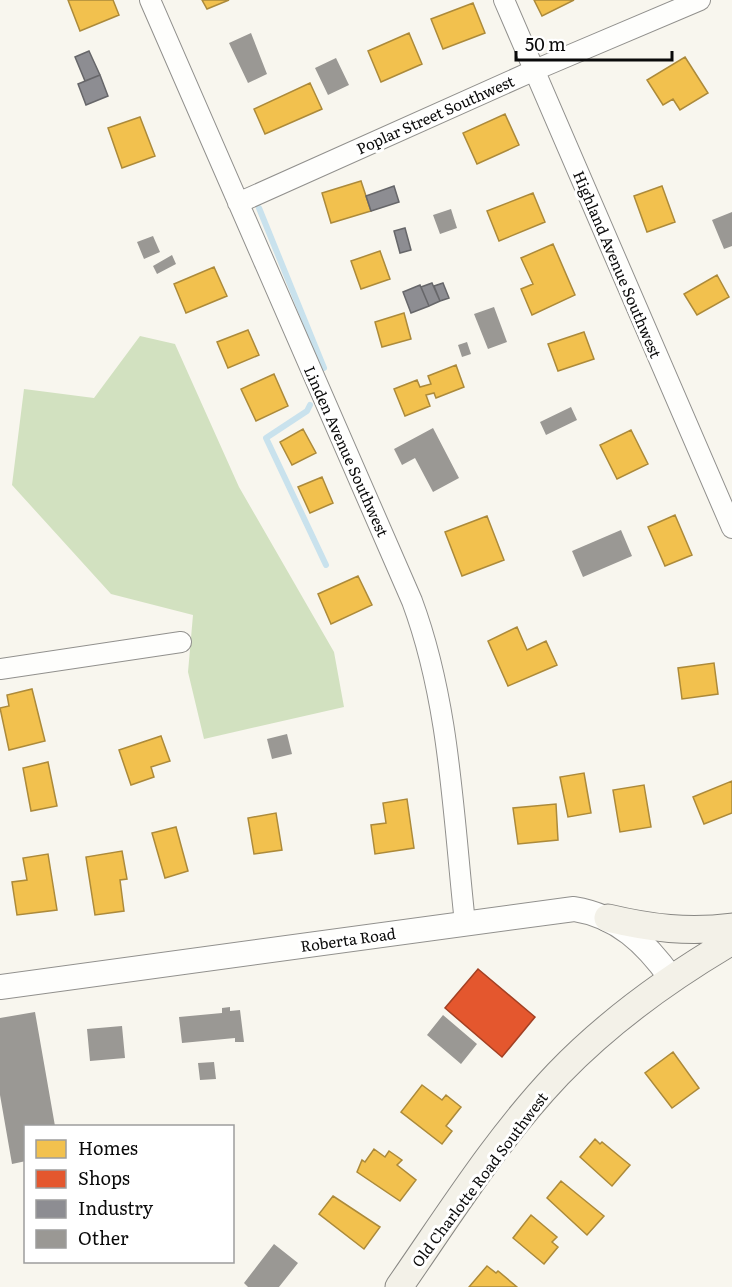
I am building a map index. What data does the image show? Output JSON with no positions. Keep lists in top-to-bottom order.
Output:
{
  "streets": {
    "main road": ["Old Charlotte Road Southwest"],
    "street": [
      "Poplar Street Southwest",
      "Highland Avenue Southwest",
      "Linden Avenue Southwest",
      "Roberta Road"
    ]
  },
  "crossings": [
    ["Poplar Street Southwest", "Highland Avenue Southwest"],
    ["Poplar Street Southwest", "Linden Avenue Southwest"],
    ["Linden Avenue Southwest", "Roberta Road"],
    ["Roberta Road", "Old Charlotte Road Southwest"]
  ],
  "legend": [
    "Homes",
    "Shops",
    "Industry",
    "Other"
  ],
  "scale_bar": "50 m"
}
